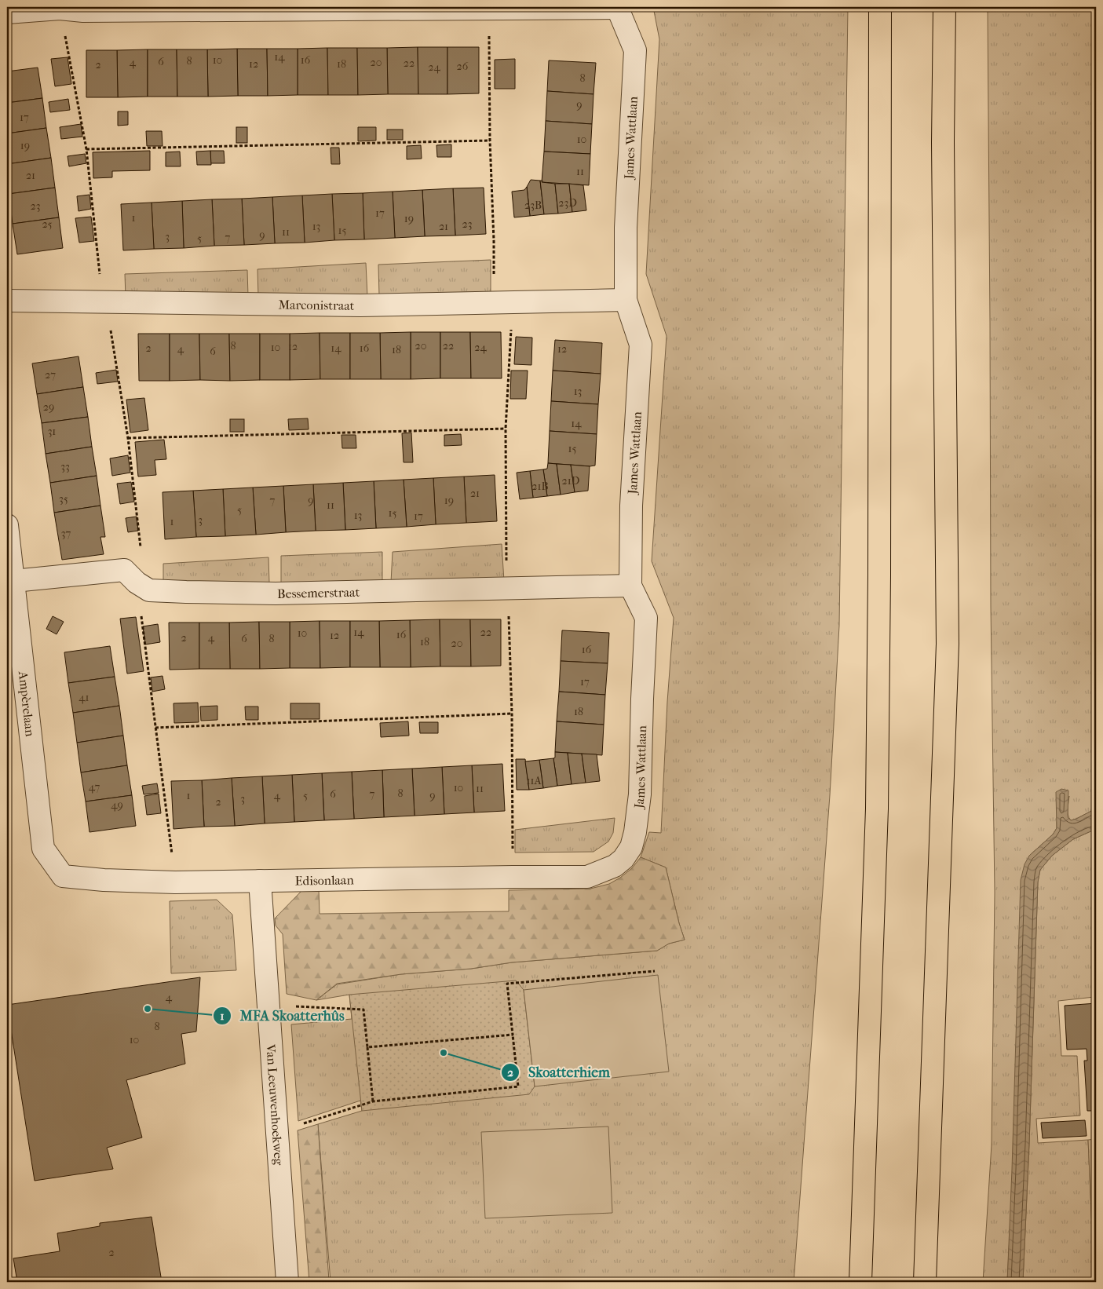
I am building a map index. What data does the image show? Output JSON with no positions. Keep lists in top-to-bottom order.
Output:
{
  "streets": {
    "street": [
      "James Wattlaan",
      "Marconistraat",
      "Bessemerstraat",
      "Ampèrelaan",
      "Edisonlaan",
      "Van Leeuwenhoekweg"
    ]
  },
  "crossings": [
    ["James Wattlaan", "Marconistraat"],
    ["James Wattlaan", "Bessemerstraat"],
    ["James Wattlaan", "Edisonlaan"],
    ["Bessemerstraat", "Ampèrelaan"],
    ["Ampèrelaan", "Edisonlaan"],
    ["Edisonlaan", "Van Leeuwenhoekweg"]
  ],
  "places": ["MFA Skoatterhûs", "Skoatterhiem"],
  "house_numbers": [
    "14",
    "10",
    "16",
    "8",
    "6",
    "4",
    "20",
    "22",
    "12",
    "18",
    "2",
    "26",
    "24",
    "8",
    "9",
    "17",
    "10",
    "19",
    "11",
    "21",
    "23D",
    "23B",
    "23",
    "17",
    "1",
    "19",
    "25",
    "23",
    "13",
    "21",
    "15",
    "11",
    "9",
    "3",
    "7",
    "5",
    "8",
    "20",
    "22",
    "12",
    "10",
    "24",
    "2",
    "14",
    "16",
    "4",
    "12",
    "18",
    "6",
    "27",
    "13",
    "29",
    "14",
    "31",
    "15",
    "33",
    "21D",
    "21B",
    "21",
    "35",
    "7",
    "9",
    "19",
    "11",
    "5",
    "15",
    "13",
    "17",
    "3",
    "1",
    "37",
    "14",
    "22",
    "10",
    "16",
    "12",
    "2",
    "4",
    "6",
    "8",
    "18",
    "20",
    "16",
    "17",
    "41",
    "18",
    "11A",
    "47",
    "10",
    "11",
    "8",
    "6",
    "7",
    "1",
    "4",
    "5",
    "9",
    "3",
    "2",
    "49",
    "4",
    "8",
    "10",
    "2"
  ]
}
